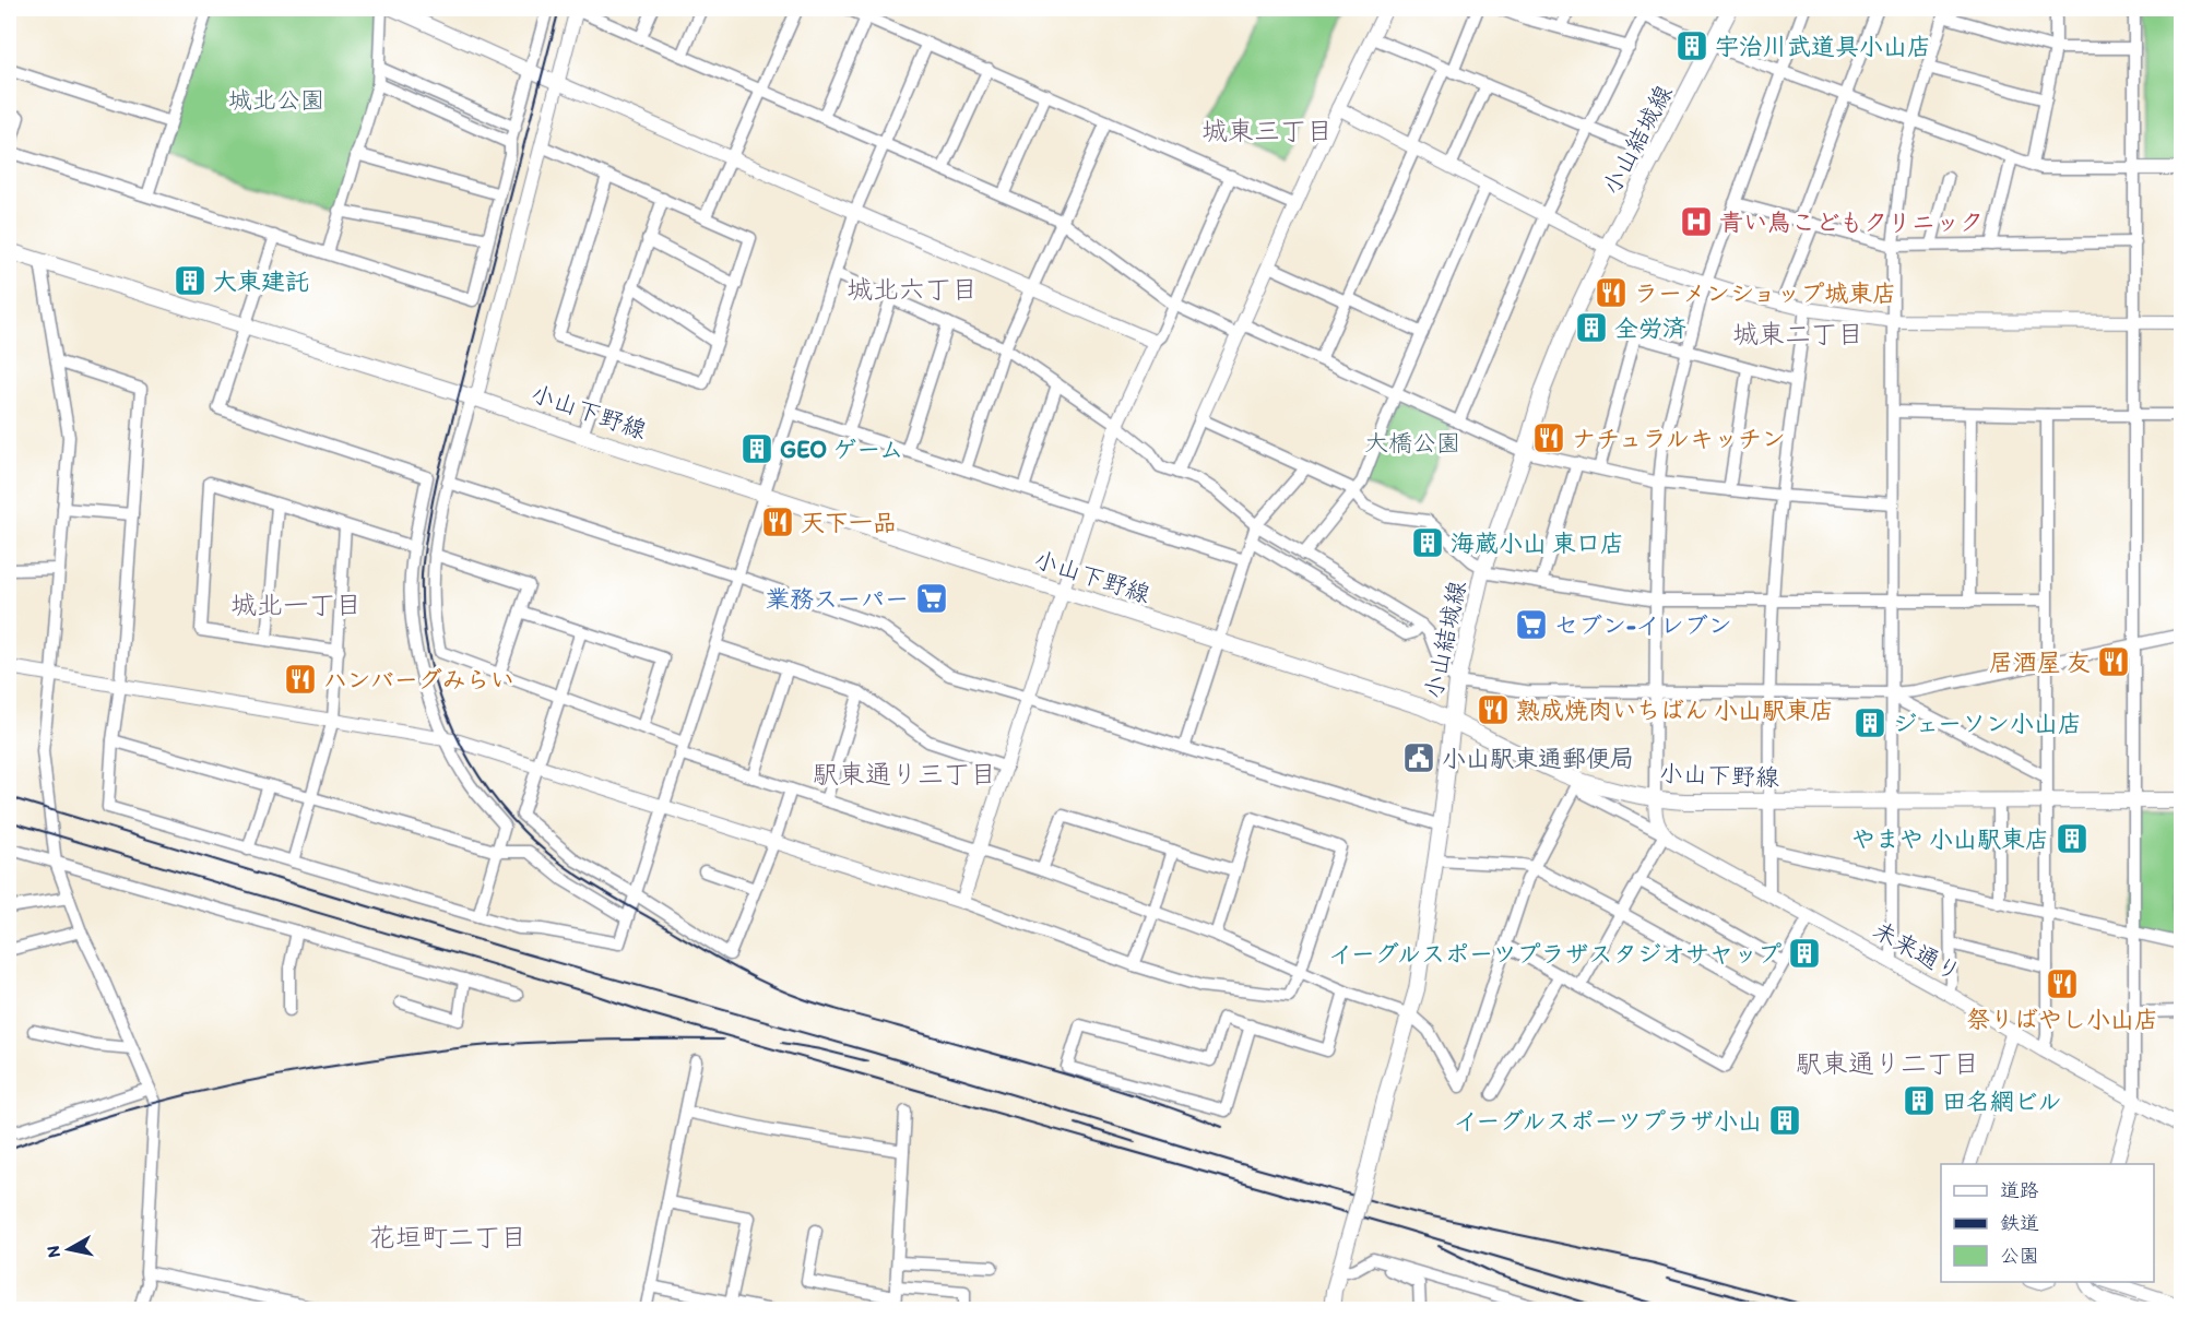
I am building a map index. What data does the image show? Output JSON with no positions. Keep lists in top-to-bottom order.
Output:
{
  "streets": {
    "main road": ["小山結城線", "小山下野線"],
    "street": ["未来通り"]
  },
  "crossings": [
    ["小山結城線", "小山下野線"]
  ],
  "districts": [
    "城東三丁目",
    "城北六丁目",
    "城東二丁目",
    "城北一丁目",
    "駅東通り三丁目",
    "駅東通り二丁目",
    "花垣町二丁目"
  ],
  "parks": ["城北公園", "大橋公園"],
  "places": {
    "building": [
      "宇治川武道具小山店",
      "大東建託",
      "全労済",
      "GEO ゲーム",
      "海蔵小山 東口店",
      "ジェーソン小山店",
      "やまや 小山駅東店",
      "イーグルスポーツプラザスタジオサヤップ",
      "田名網ビル",
      "イーグルスポーツプラザ小山"
    ],
    "hospital": ["青い鳥こどもクリニック"],
    "restaurant": [
      "ラーメンショップ城東店",
      "ナチュラルキッチン",
      "天下一品",
      "居酒屋 友",
      "ハンバーグみらい",
      "熟成焼肉いちばん 小山駅東店",
      "祭りばやし小山店"
    ],
    "supermarket": ["業務スーパー", "セブン-イレブン"],
    "public building": ["小山駅東通郵便局"]
  },
  "legend": ["道路", "鉄道", "公園"],
  "north": "left"
}
